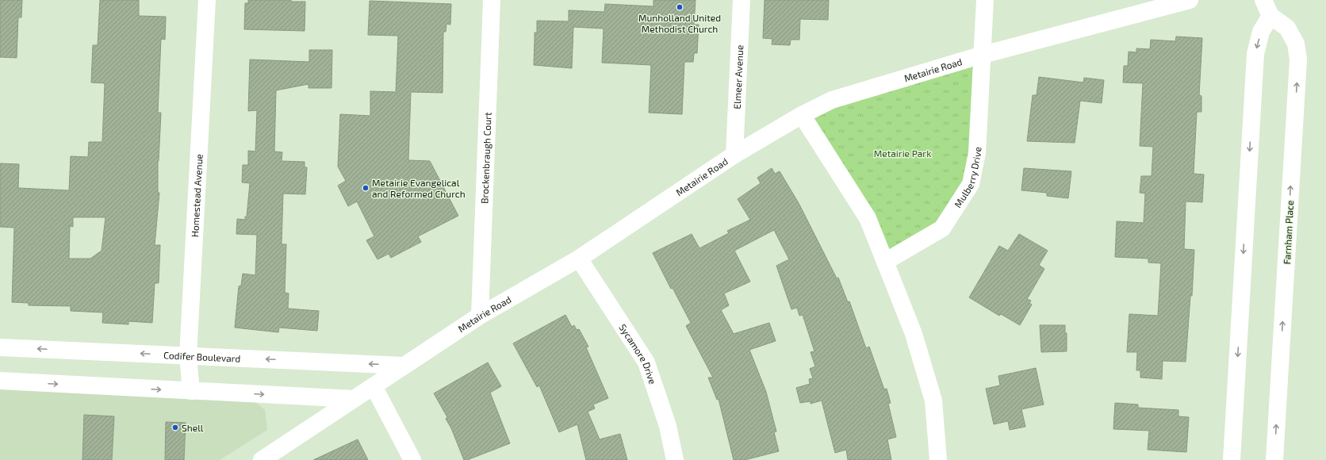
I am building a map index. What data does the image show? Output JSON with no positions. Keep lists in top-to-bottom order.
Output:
{
  "streets": {
    "street": [
      "Metairie Road",
      "Elmeer Avenue",
      "Brockenbraugh Court",
      "Mulberry Drive",
      "Homestead Avenue",
      "Farnham Place",
      "Sycamore Drive",
      "Codifer Boulevard"
    ]
  },
  "crossings": [
    ["Metairie Road", "Elmeer Avenue"],
    ["Metairie Road", "Brockenbraugh Court"],
    ["Metairie Road", "Mulberry Drive"],
    ["Metairie Road", "Sycamore Drive"],
    ["Metairie Road", "Codifer Boulevard"],
    ["Homestead Avenue", "Codifer Boulevard"]
  ],
  "parks": ["Metairie Park"],
  "places": ["Munholland United Methodist Church", "Metairie Evangelical and Reformed Church", "Shell"]
}
